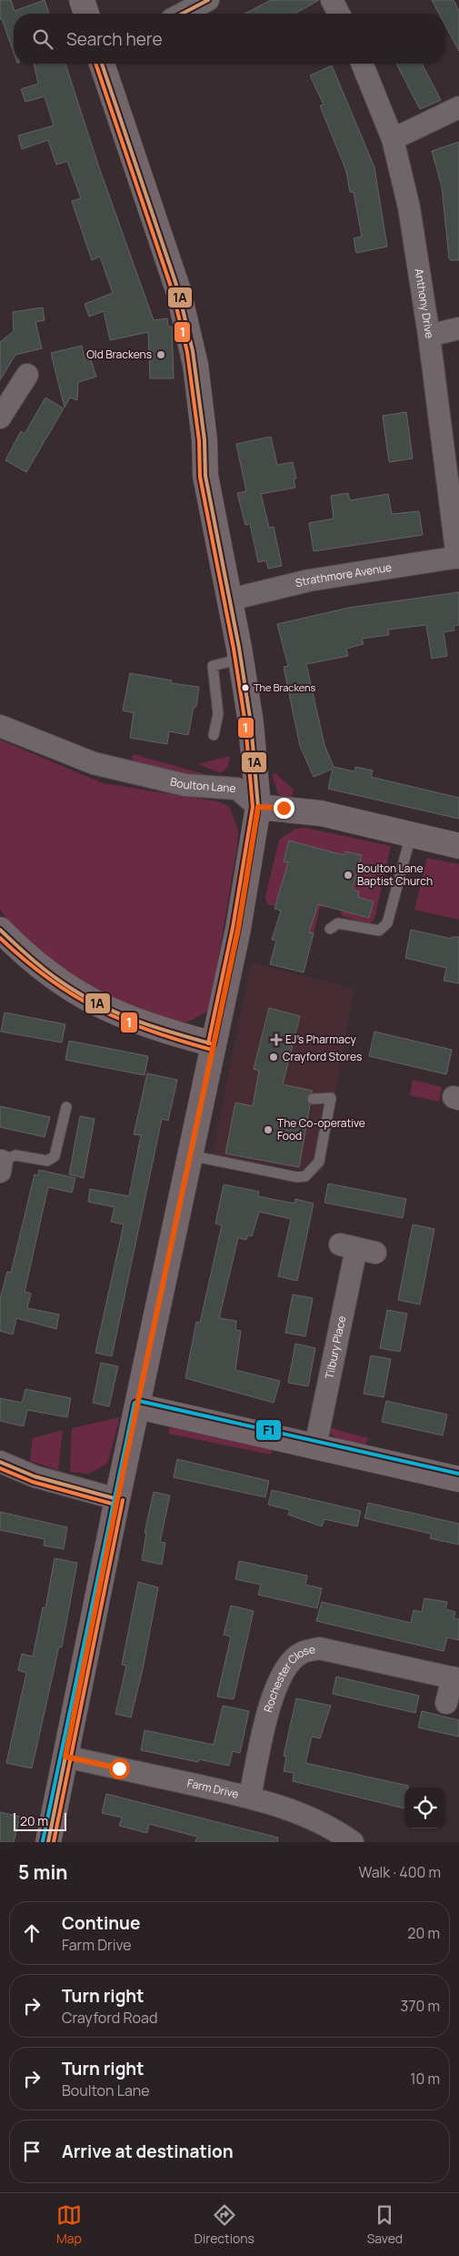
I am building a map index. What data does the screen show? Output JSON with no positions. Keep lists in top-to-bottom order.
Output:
{
  "streets": {
    "street": [
      "Anthony Drive",
      "Strathmore Avenue",
      "Boulton Lane",
      "Tilbury Place",
      "Rochester Close",
      "Farm Drive"
    ]
  },
  "crossings": [
    ["Anthony Drive", "Strathmore Avenue"],
    ["Rochester Close", "Farm Drive"]
  ],
  "places": {
    "other": [
      "Old Brackens",
      "The Brackens",
      "Boulton Lane Baptist Church",
      "Crayford Stores",
      "The Co-operative Food"
    ],
    "health": ["EJ's Pharmacy"]
  },
  "lines": ["transit line 1A", "transit line 1", "transit line F1"],
  "scale_bar": "20 m",
  "page": {
    "search": "Search here",
    "scale": "20 m",
    "heading": ["5 min", "Walk · 400 m"],
    "list": [
      ["Continue", "Farm Drive", "20 m"],
      ["Turn right", "Crayford Road", "370 m"],
      ["Turn right", "Boulton Lane", "10 m"],
      "Arrive at destination"
    ],
    "nav": ["Map", "Directions", "Saved"]
  }
}
